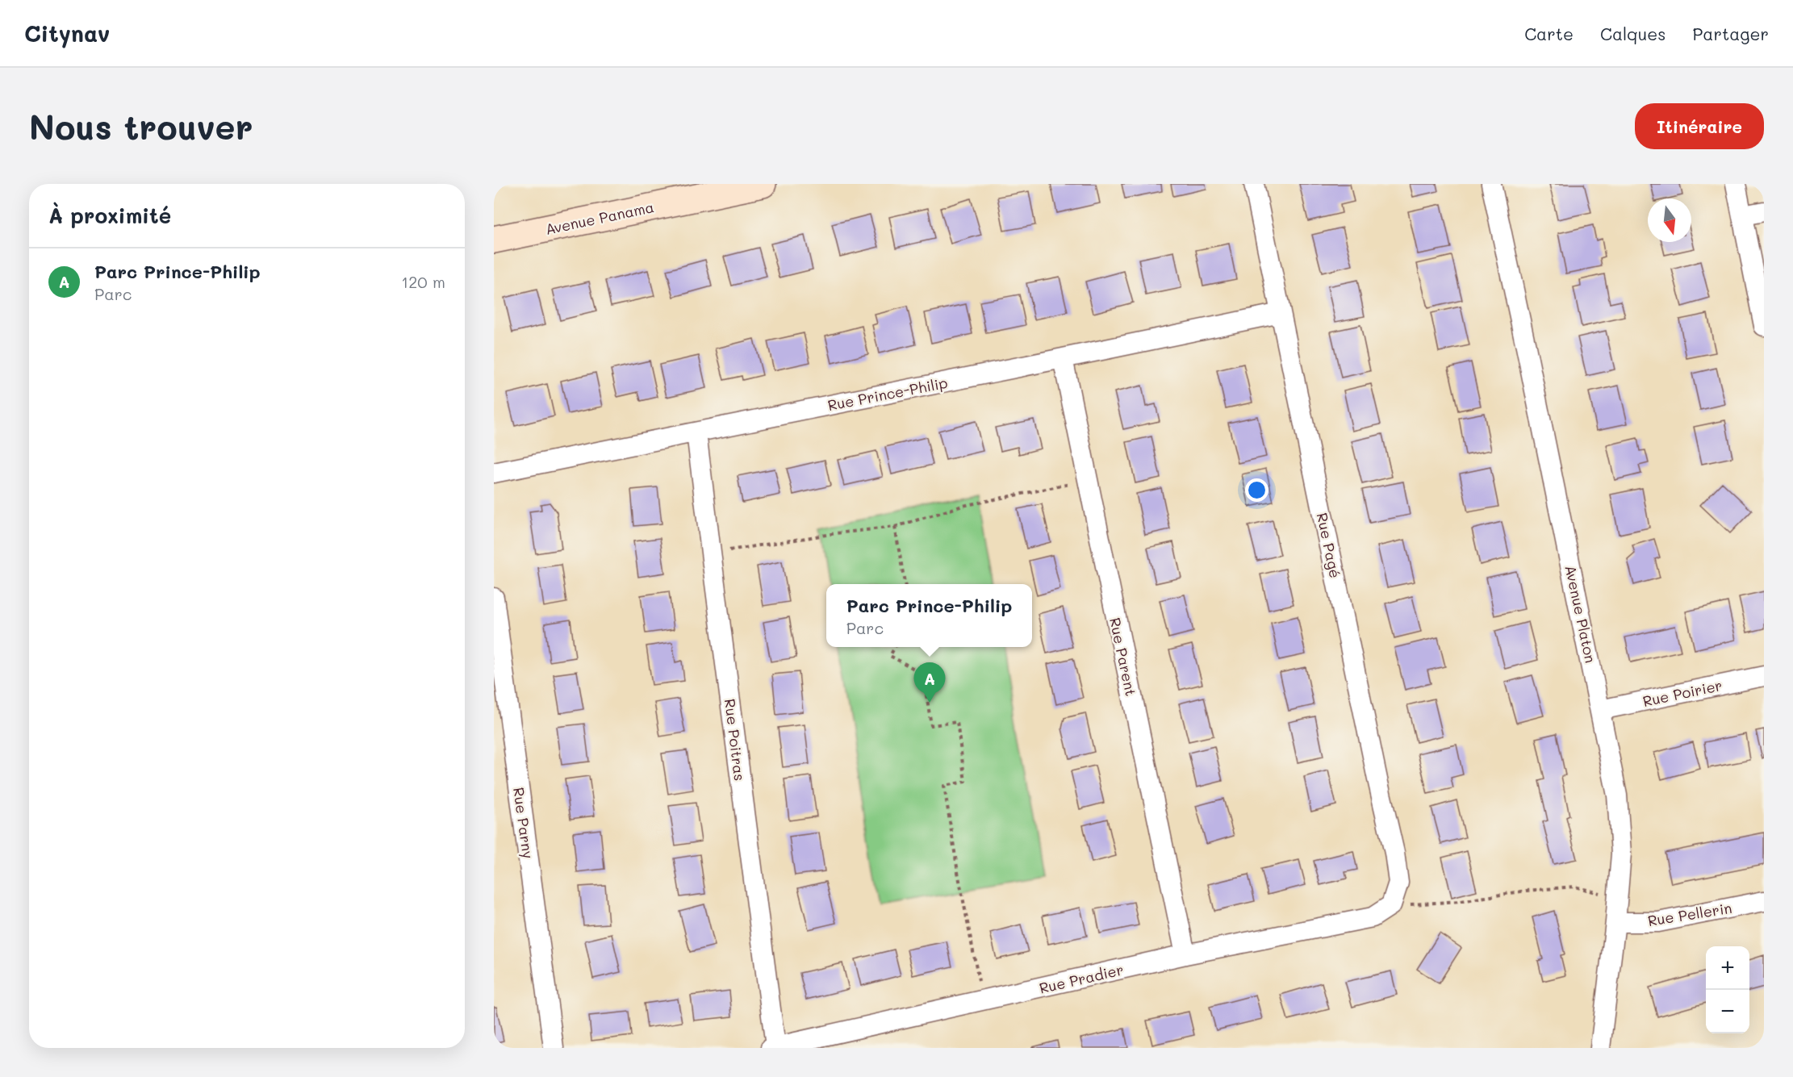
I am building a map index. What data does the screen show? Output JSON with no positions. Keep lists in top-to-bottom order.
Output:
{
  "streets": {
    "street": [
      "Avenue Panama",
      "Rue Prince-Philip",
      "Rue Pagé",
      "Avenue Platon",
      "Rue Parent",
      "Rue Poirier",
      "Rue Poitras",
      "Rue Parny",
      "Rue Pellerin",
      "Rue Pradier"
    ]
  },
  "crossings": [
    ["Rue Prince-Philip", "Rue Pagé"],
    ["Rue Prince-Philip", "Rue Parent"],
    ["Rue Prince-Philip", "Rue Poitras"],
    ["Rue Pagé", "Rue Pradier"],
    ["Avenue Platon", "Rue Poirier"],
    ["Avenue Platon", "Rue Pellerin"],
    ["Rue Parent", "Rue Pradier"],
    ["Rue Poitras", "Rue Pradier"]
  ],
  "north": "bottom",
  "page": {
    "header": "Citynav",
    "nav": ["Carte", "Calques", "Partager"],
    "buttons": "Itinéraire",
    "title": "Nous trouver",
    "heading": "À proximité",
    "list": [
      {
        "mark": "A",
        "name": "Parc Prince-Philip",
        "note": "Parc",
        "value": "120 m"
      }
    ],
    "popup": ["Parc Prince-Philip", "Parc"],
    "pins": "A",
    "map_buttons": ["+", "−"]
  }
}
